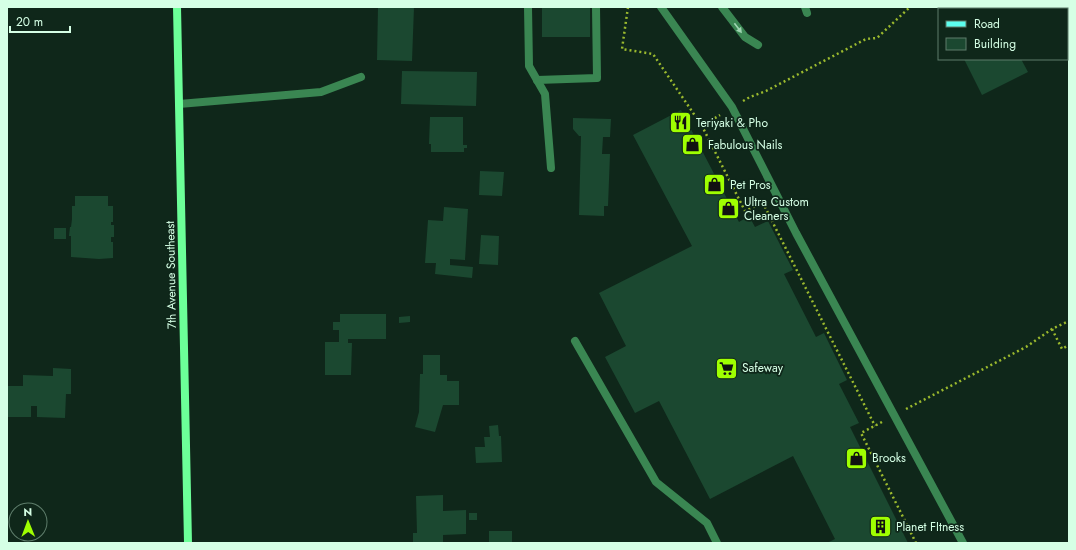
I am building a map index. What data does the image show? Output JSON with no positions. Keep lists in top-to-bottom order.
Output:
{
  "streets": {
    "street": ["7th Avenue Southeast"]
  },
  "places": {
    "restaurant": ["Teriyaki & Pho"],
    "shop": [
      "Fabulous Nails",
      "Pet Pros",
      "Ultra Custom Cleaners",
      "Brooks"
    ],
    "supermarket": ["Safeway"],
    "building": ["Planet FItness"]
  },
  "legend": ["Road", "Building"],
  "scale_bar": "20 m",
  "north": "top"
}
